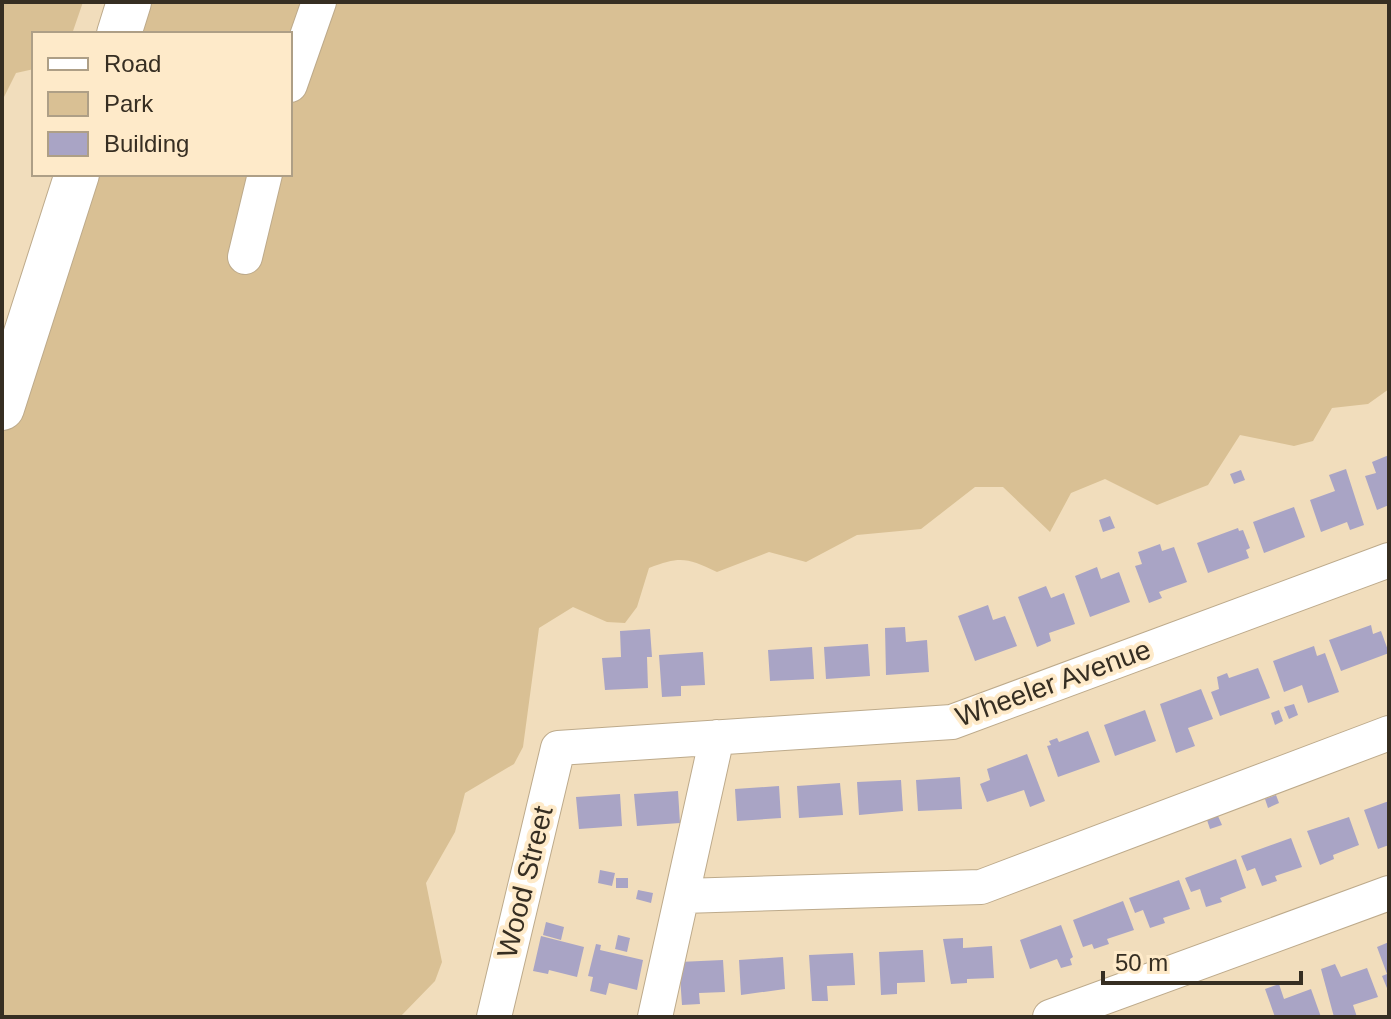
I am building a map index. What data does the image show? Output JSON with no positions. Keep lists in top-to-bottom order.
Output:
{
  "streets": {
    "street": ["Wheeler Avenue", "Wood Street"]
  },
  "crossings": [
    ["Wheeler Avenue", "Wood Street"]
  ],
  "legend": ["Road", "Park", "Building"],
  "scale_bar": "50 m"
}
